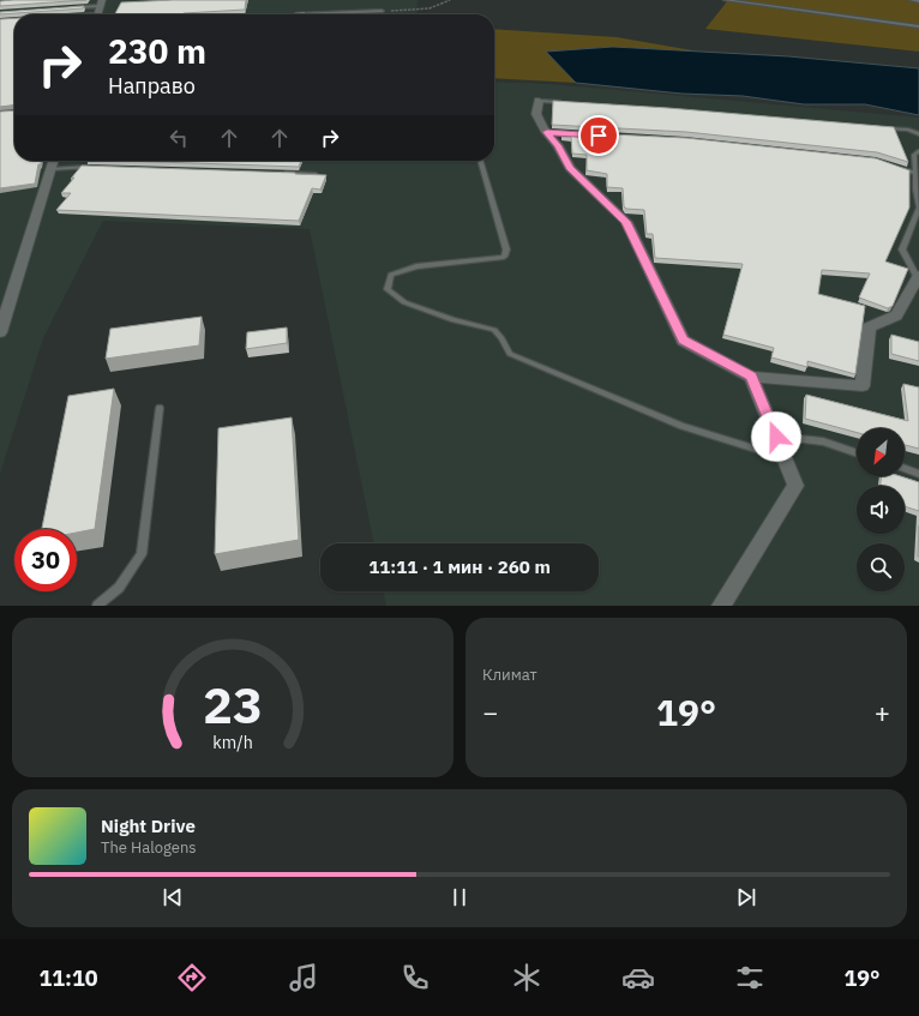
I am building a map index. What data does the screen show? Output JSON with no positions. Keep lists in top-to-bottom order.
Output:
{
  "north": "bottom left",
  "page": {
    "turn": ["230 m", "Направо"],
    "limit": "30",
    "trip": "11:11 · 1 мин · 260 m",
    "tile": "Климат",
    "heat": ["−", "19°", "+"],
    "song": ["Night Drive", "The Halogens"],
    "tabs": ["11:10", "19°"],
    "gauge": ["23", "km/h"]
  }
}
